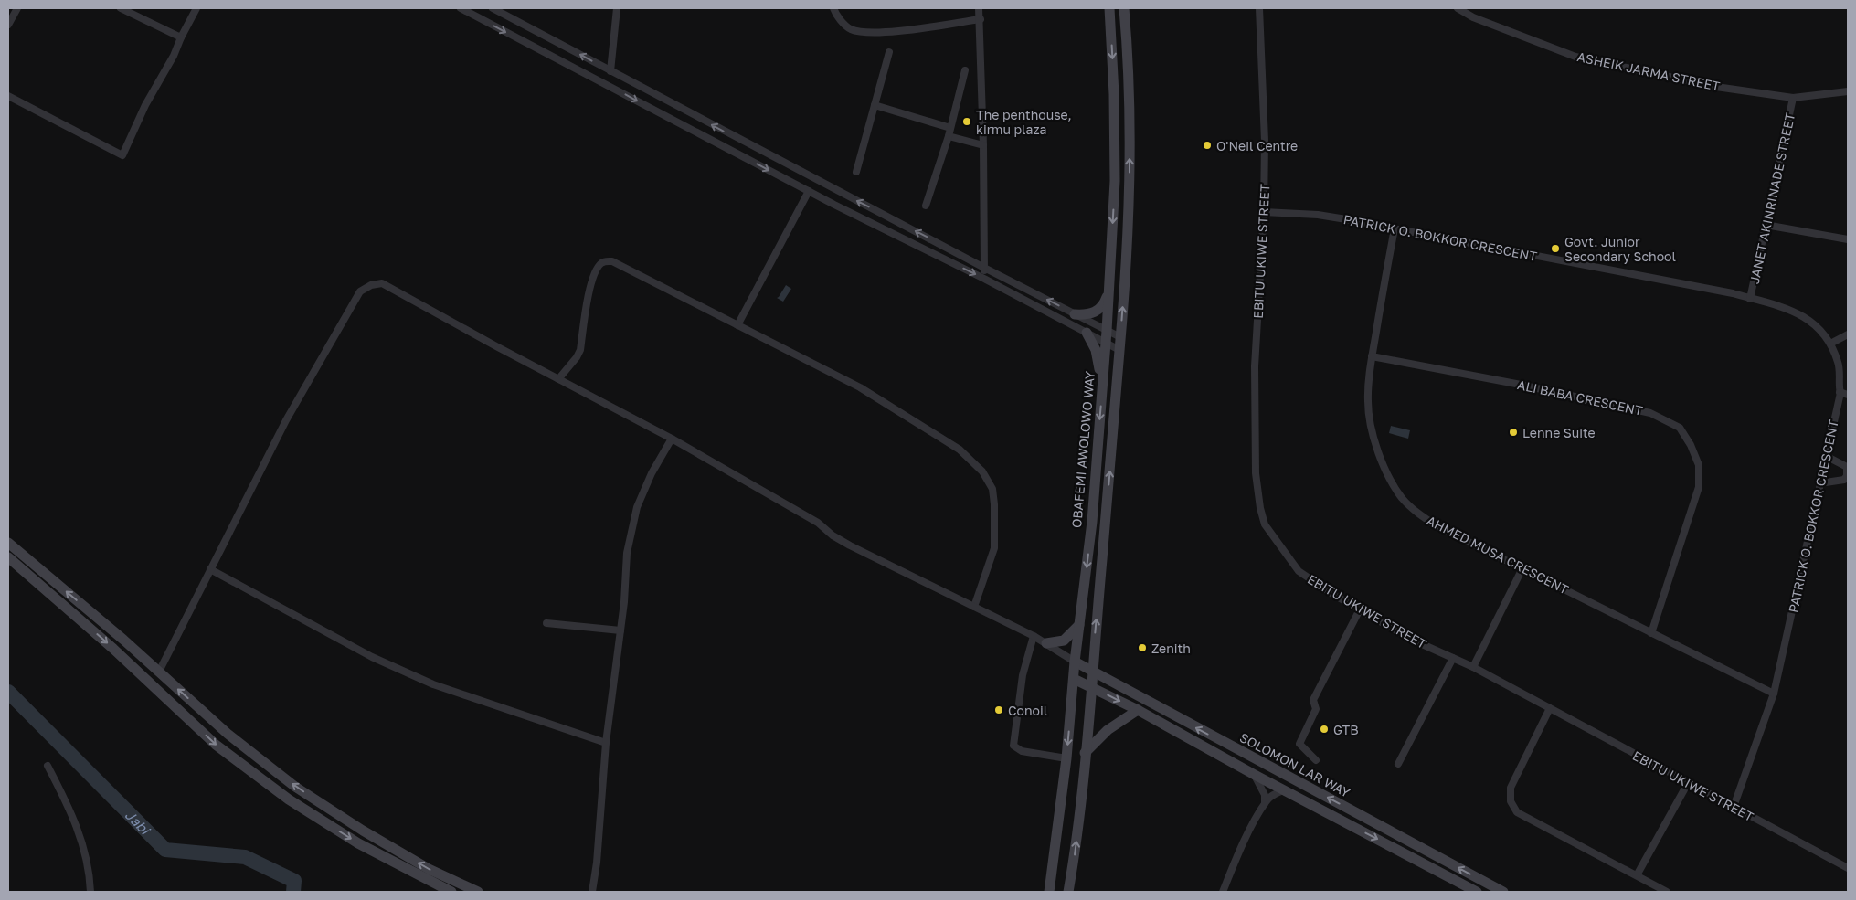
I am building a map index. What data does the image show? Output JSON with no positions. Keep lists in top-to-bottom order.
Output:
{
  "streets": {
    "main road": ["OBAFEMI AWOLOWO WAY", "SOLOMON LAR WAY"],
    "street": [
      "ASHEIK JARMA STREET",
      "JANET AKINRINADE STREET",
      "PATRICK O. BOKKOR CRESCENT",
      "EBITU UKIWE STREET",
      "ALI BABA CRESCENT",
      "AHMED MUSA CRESCENT"
    ]
  },
  "crossings": [
    ["ASHEIK JARMA STREET", "JANET AKINRINADE STREET"],
    ["JANET AKINRINADE STREET", "PATRICK O. BOKKOR CRESCENT"],
    ["PATRICK O. BOKKOR CRESCENT", "EBITU UKIWE STREET"],
    ["PATRICK O. BOKKOR CRESCENT", "AHMED MUSA CRESCENT"],
    ["ALI BABA CRESCENT", "AHMED MUSA CRESCENT"],
    ["OBAFEMI AWOLOWO WAY", "SOLOMON LAR WAY"]
  ],
  "water": ["Jabi"],
  "places": [
    "The penthouse, kirmu plaza",
    "O'Neil Centre",
    "Govt. Junior Secondary School",
    "Lenne Suite",
    "Zenith",
    "Conoil",
    "GTB"
  ]
}
